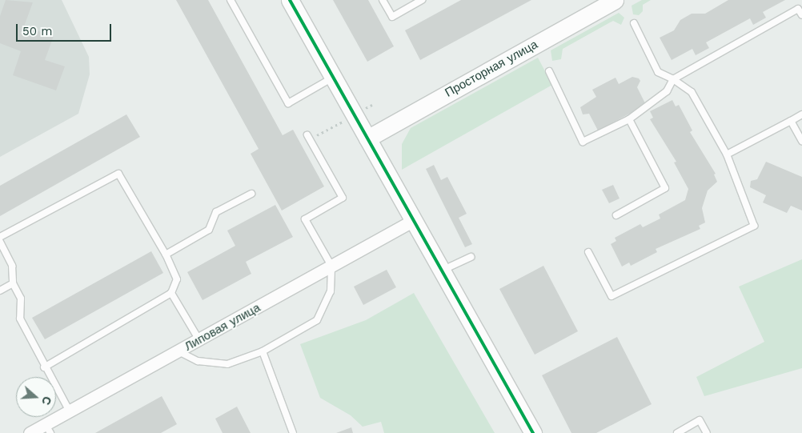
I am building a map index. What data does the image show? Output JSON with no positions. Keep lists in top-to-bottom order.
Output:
{
  "streets": {
    "main road": ["Просторная улица"],
    "street": ["Липовая улица"]
  },
  "scale_bar": "50 m",
  "north": "right"
}
